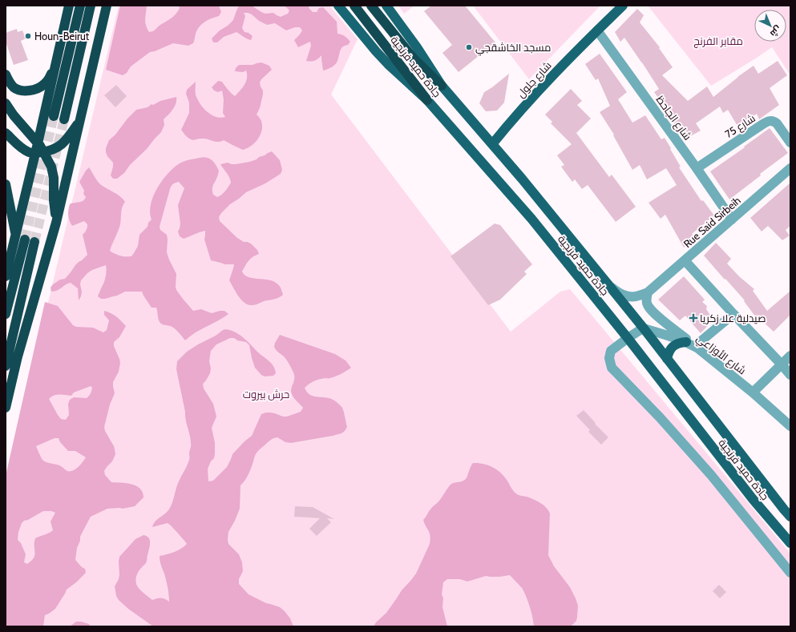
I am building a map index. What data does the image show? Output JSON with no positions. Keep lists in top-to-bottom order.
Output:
{
  "streets": {
    "highway": ["جادة حميد فرنجية"],
    "main road": ["شارع جلول"],
    "street": [
      "شارع الجاحظ",
      "شارع 75",
      "Rue Said Sirbeih",
      "شارع الأوزاعي"
    ]
  },
  "crossings": [
    ["جادة حميد فرنجية", "شارع جلول"],
    ["جادة حميد فرنجية", "شارع الأوزاعي"],
    ["شارع جلول", "شارع الجاحظ"],
    ["شارع الجاحظ", "شارع 75"],
    ["شارع الجاحظ", "Rue Said Sirbeih"]
  ],
  "parks": ["مقابر الفرنج", "حرش بيروت"],
  "places": {
    "other": ["Houn-Beirut", "مسجد الخاشقجي"],
    "health": ["صيدلية علا زكريا"]
  },
  "north": "bottom right"
}
